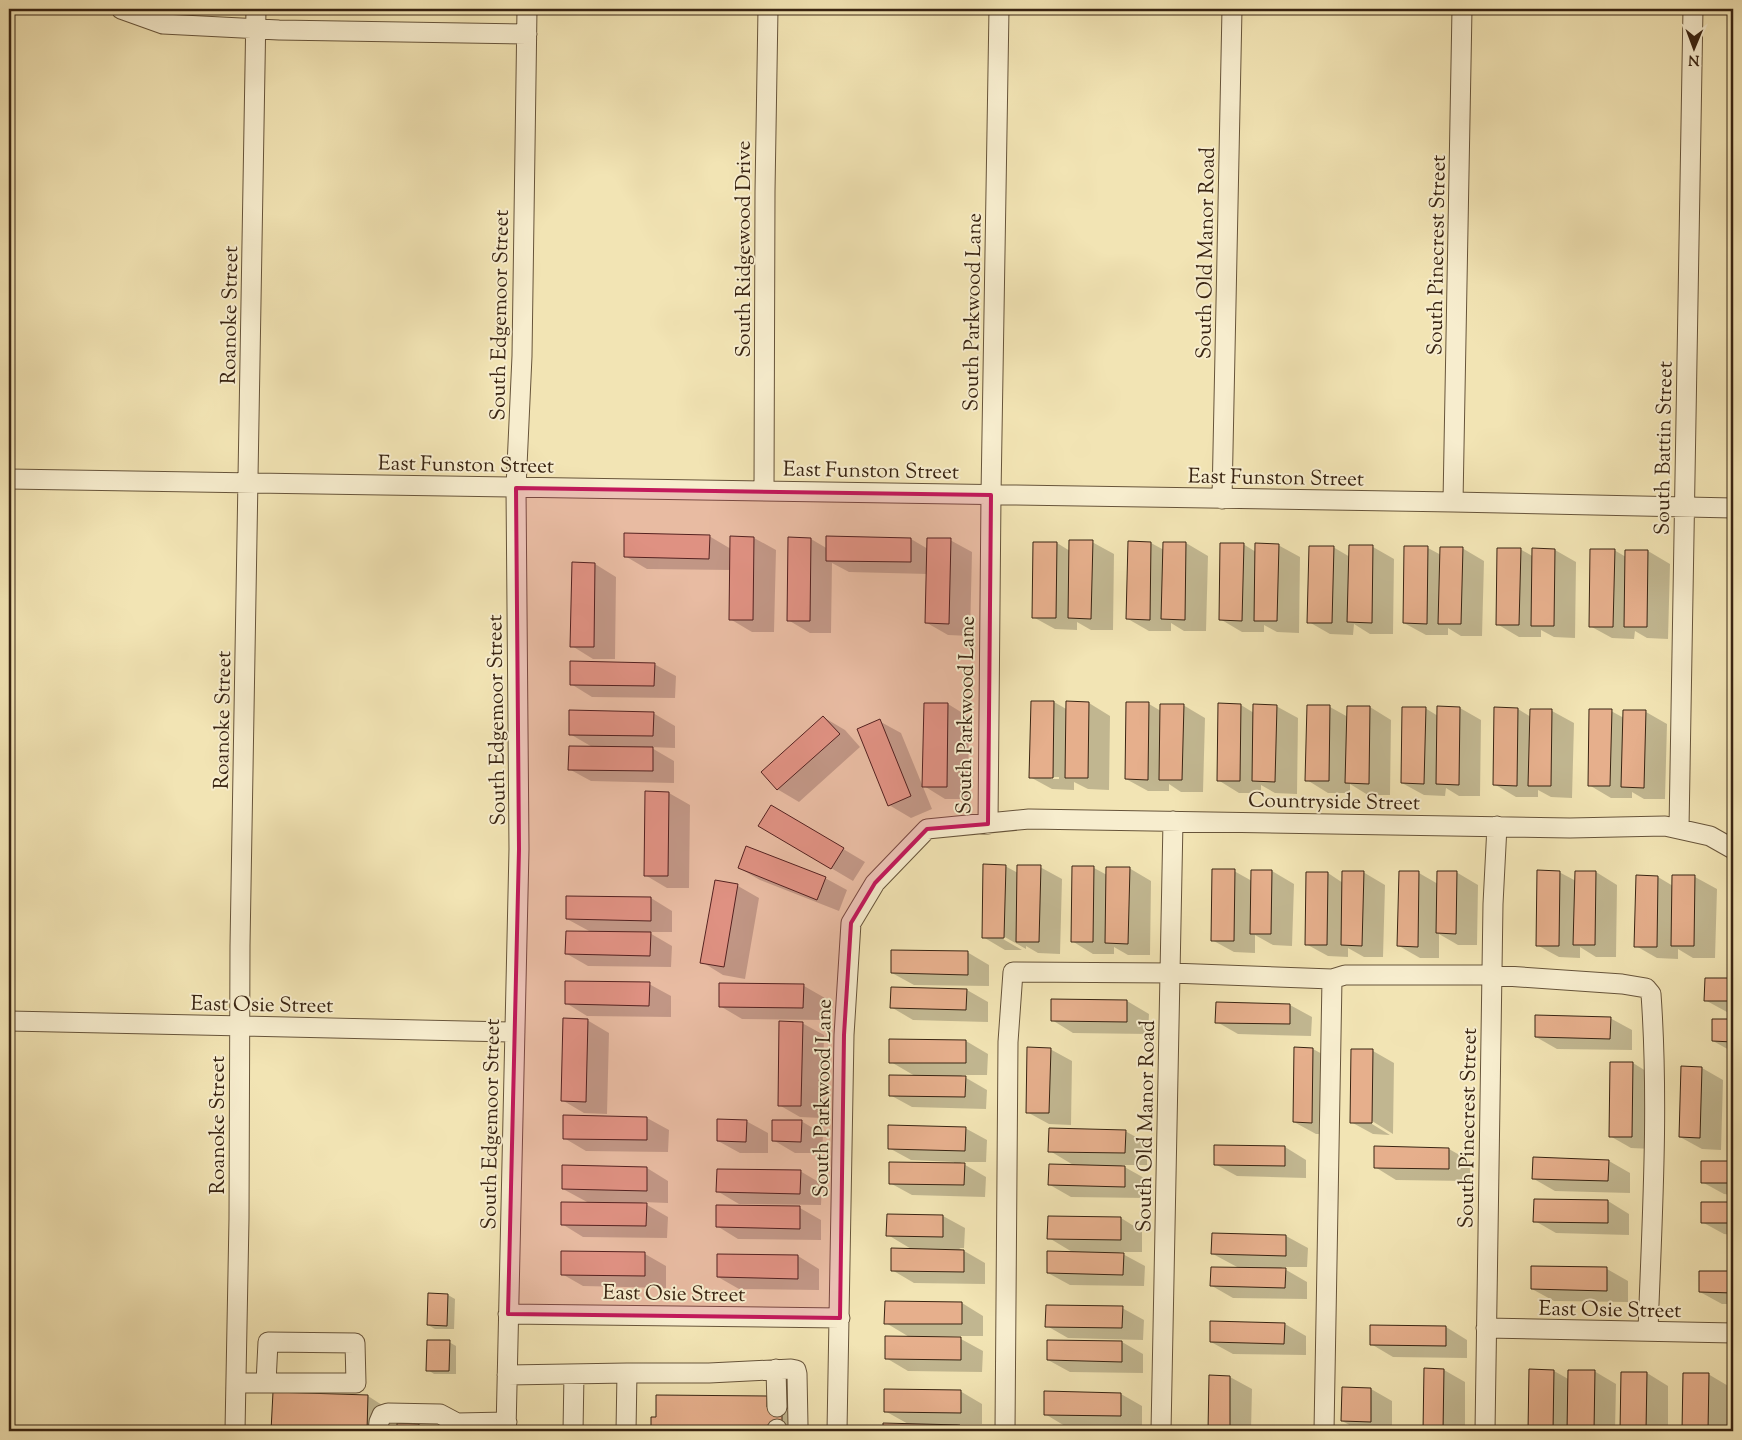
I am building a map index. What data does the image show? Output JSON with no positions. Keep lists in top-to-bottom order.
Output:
{
  "streets": {
    "street": [
      "South Ridgewood Drive",
      "South Old Manor Road",
      "South Pinecrest Street",
      "South Parkwood Lane",
      "Roanoke Street",
      "South Edgemoor Street",
      "South Battin Street",
      "East Funston Street",
      "Countryside Street",
      "East Osie Street"
    ]
  },
  "crossings": [
    ["South Ridgewood Drive", "East Funston Street"],
    ["South Old Manor Road", "East Funston Street"],
    ["South Old Manor Road", "Countryside Street"],
    ["South Pinecrest Street", "East Funston Street"],
    ["South Pinecrest Street", "Countryside Street"],
    ["South Pinecrest Street", "East Osie Street"],
    ["South Parkwood Lane", "East Funston Street"],
    ["South Parkwood Lane", "Countryside Street"],
    ["South Parkwood Lane", "East Osie Street"],
    ["Roanoke Street", "East Funston Street"],
    ["Roanoke Street", "East Osie Street"],
    ["South Edgemoor Street", "East Funston Street"],
    ["South Edgemoor Street", "East Osie Street"],
    ["South Battin Street", "East Funston Street"],
    ["South Battin Street", "Countryside Street"]
  ],
  "north": "bottom"
}
